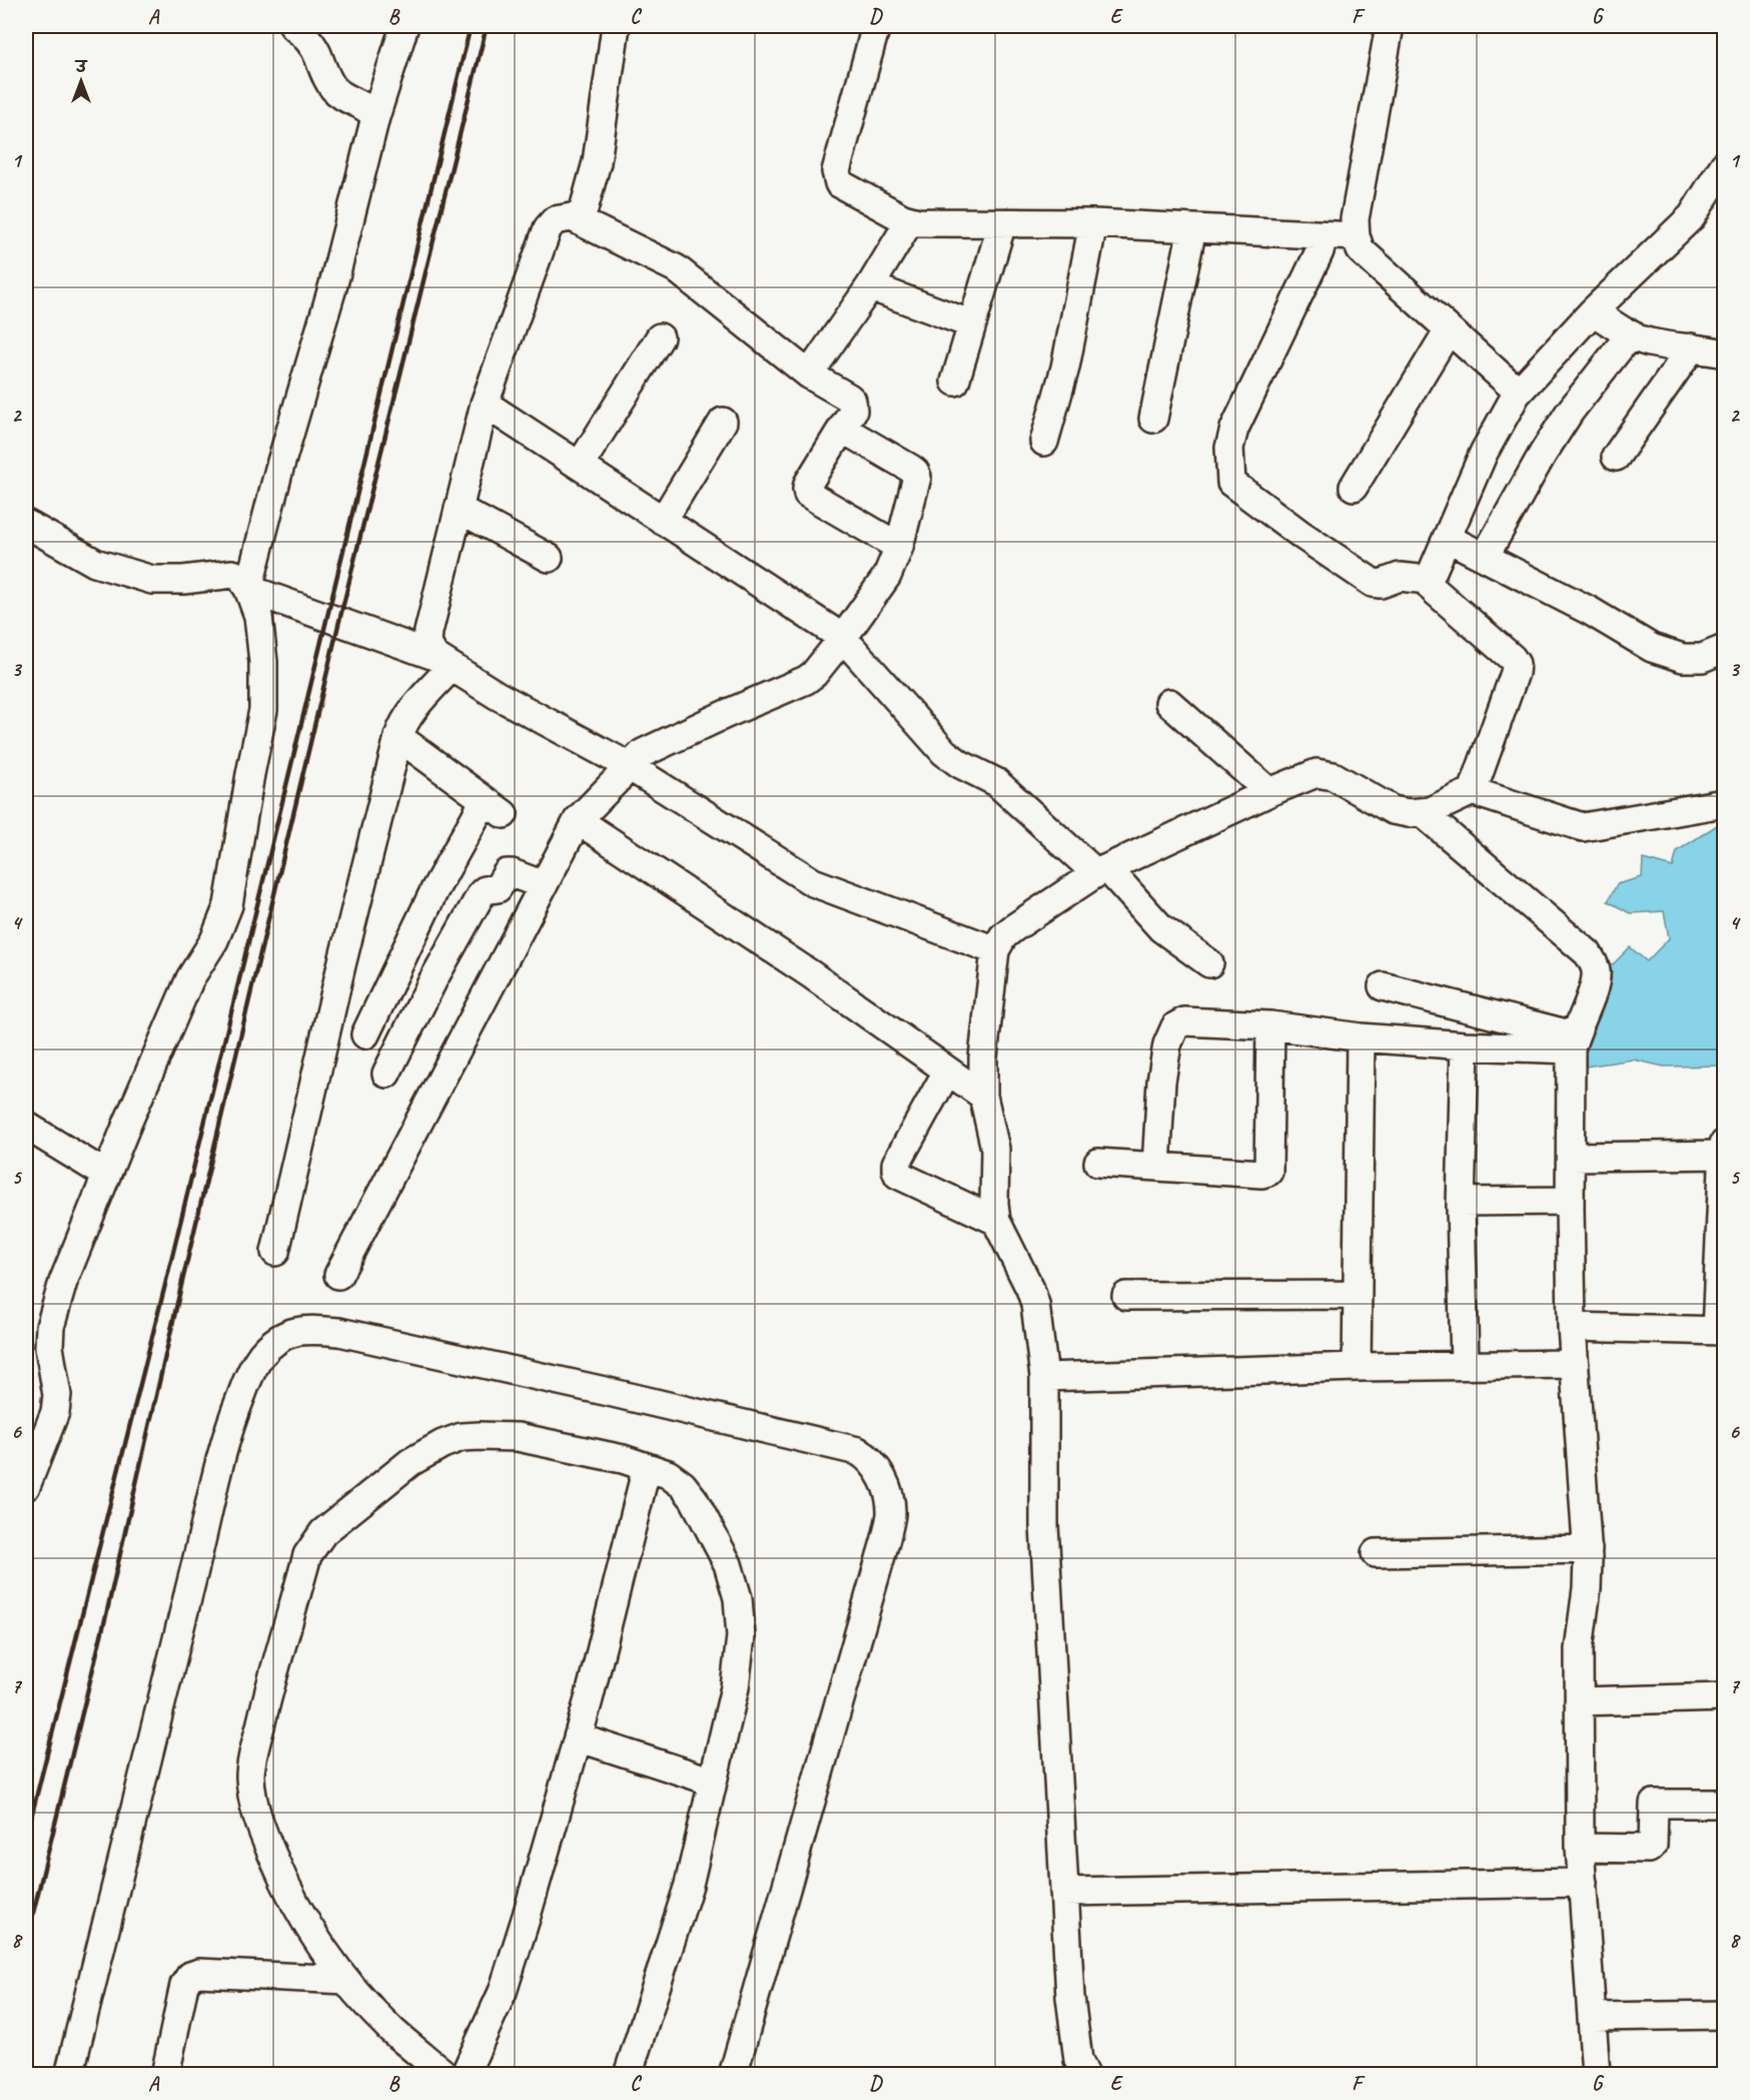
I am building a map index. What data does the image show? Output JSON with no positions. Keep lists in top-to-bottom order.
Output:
{
  "north": "top",
  "grid": {
    "columns": [
      "A",
      "B",
      "C",
      "D",
      "E",
      "F",
      "G"
    ],
    "rows": [
      "1",
      "2",
      "3",
      "4",
      "5",
      "6",
      "7",
      "8"
    ]
  }
}
